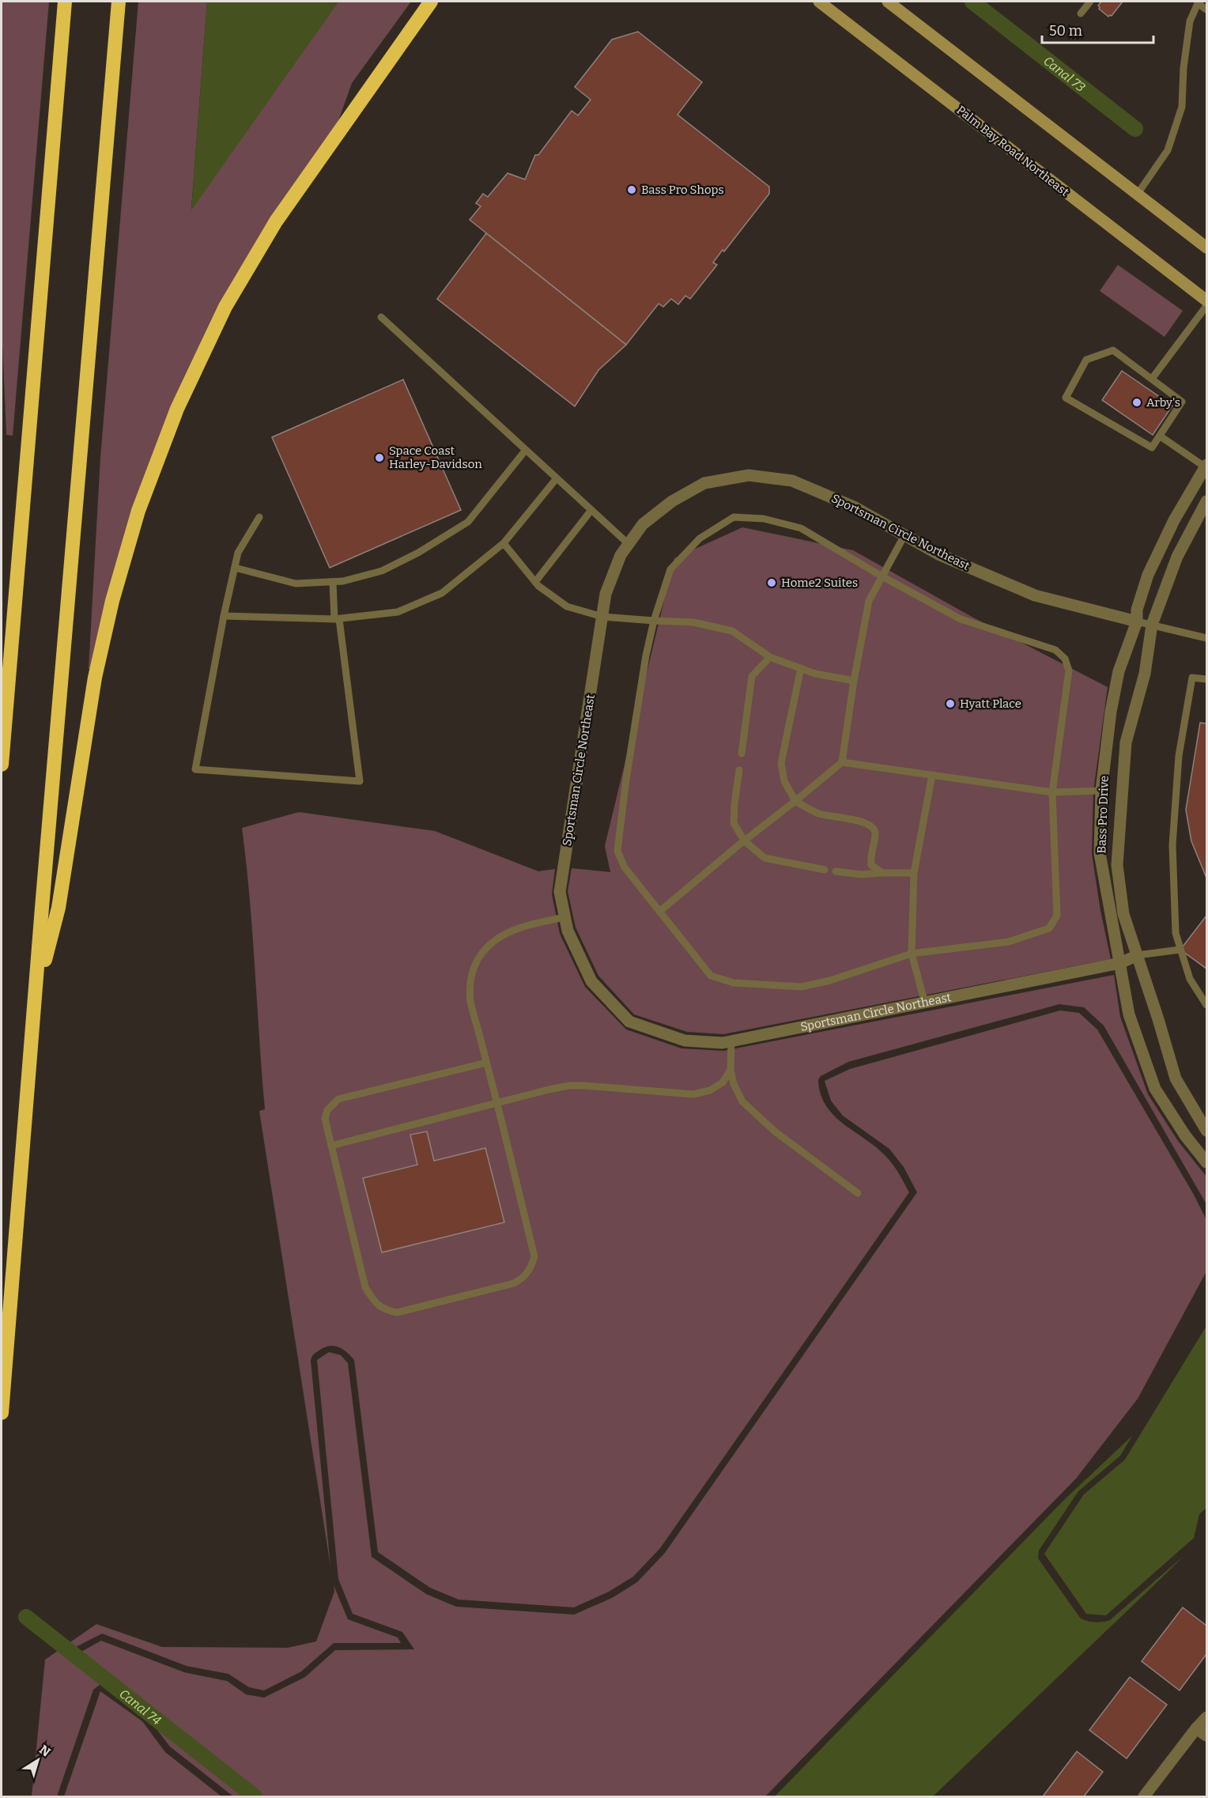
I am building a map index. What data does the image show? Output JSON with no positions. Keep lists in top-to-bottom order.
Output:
{
  "streets": {
    "main road": ["Palm Bay Road Northeast"],
    "street": ["Sportsman Circle Northeast", "Bass Pro Drive"]
  },
  "crossings": [
    ["Sportsman Circle Northeast", "Bass Pro Drive"]
  ],
  "water": ["Canal 73", "Canal 74"],
  "places": [
    "Bass Pro Shops",
    "Arby's",
    "Space Coast Harley-Davidson",
    "Home2 Suites",
    "Hyatt Place"
  ],
  "scale_bar": "50 m",
  "north": "top right"
}
